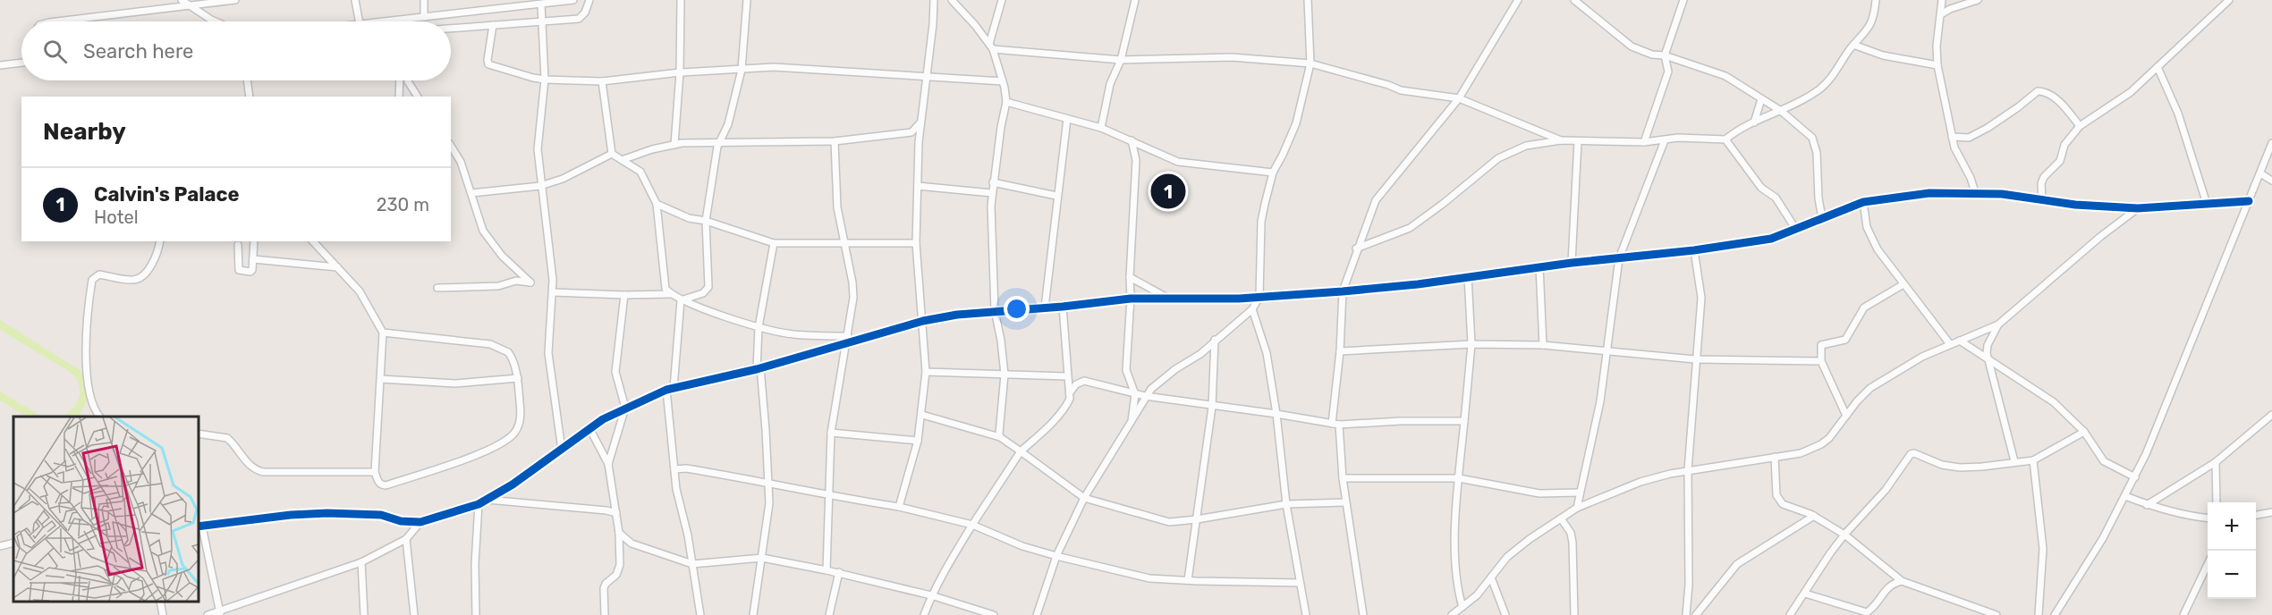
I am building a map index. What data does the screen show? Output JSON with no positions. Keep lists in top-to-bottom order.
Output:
{
  "page": {
    "search": "Search here",
    "heading": "Nearby",
    "list": [
      {
        "mark": "1",
        "name": "Calvin's Palace",
        "note": "Hotel",
        "value": "230 m"
      }
    ],
    "pins": "1",
    "map_buttons": ["+", "−"]
  }
}
